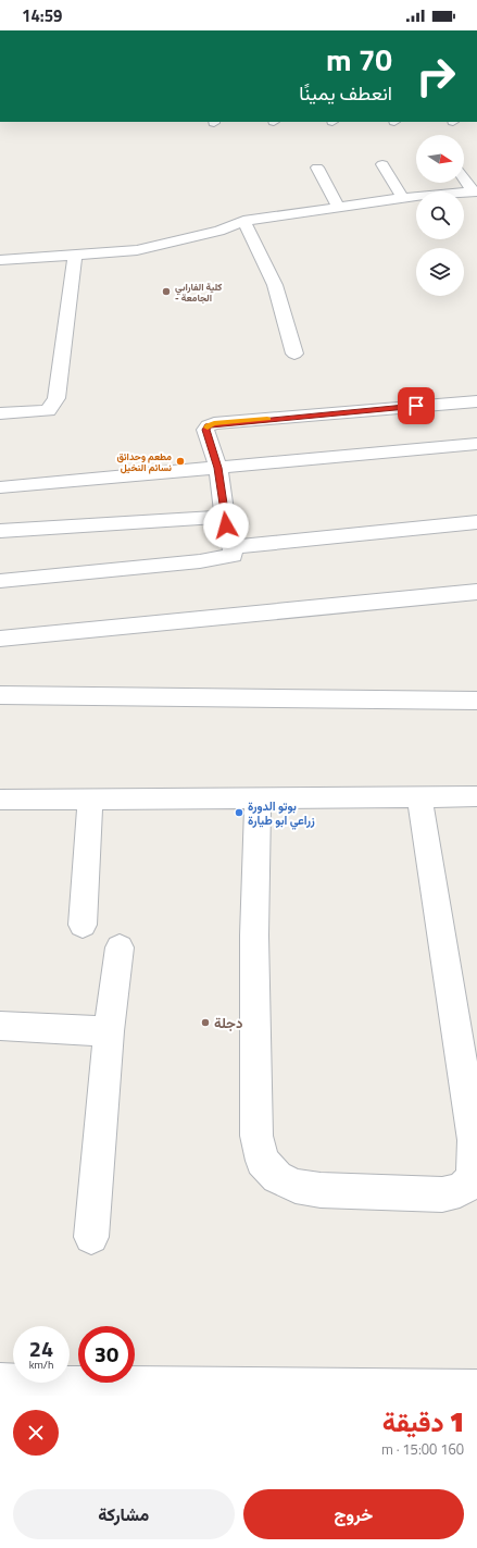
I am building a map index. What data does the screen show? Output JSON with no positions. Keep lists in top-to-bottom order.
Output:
{
  "places": [
    "كلية الفارابي - الجامعة",
    "مطعم وحدائق نسائم النخيل",
    "بوتو الدورة زراعي ابو طيارة",
    "دجلة"
  ],
  "north": "right",
  "page": {
    "status": "14:59",
    "turn": ["70 m", "انعطف يمينًا"],
    "speed": "24 km/h",
    "limit": "30",
    "heading": ["1 دقيقة", "160 m · 15:00"],
    "buttons": ["خروج", "مشاركة"]
  }
}
